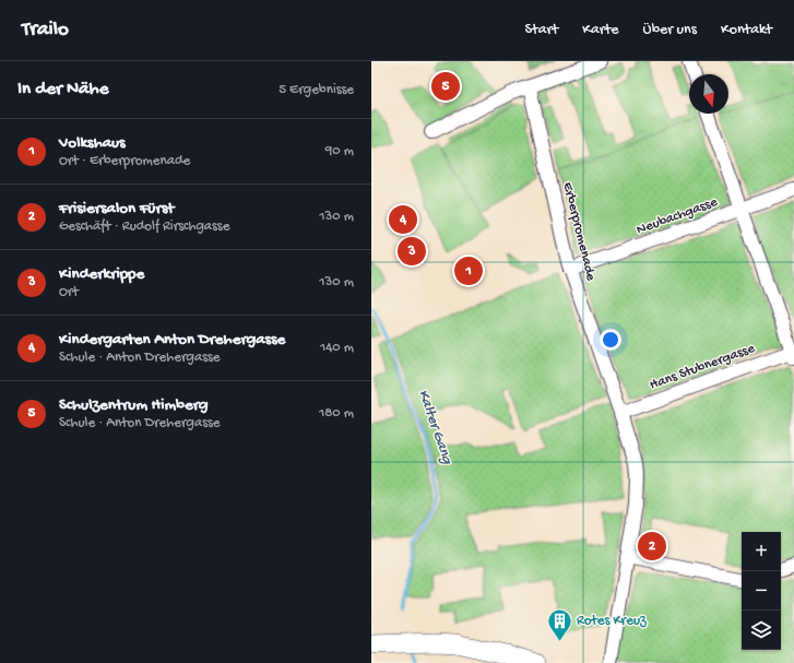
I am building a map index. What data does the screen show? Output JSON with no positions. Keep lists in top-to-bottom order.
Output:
{
  "streets": {
    "street": ["Neubachgasse", "Erberpromenade", "Hans Stubnergasse"]
  },
  "crossings": [
    ["Neubachgasse", "Erberpromenade"],
    ["Erberpromenade", "Hans Stubnergasse"]
  ],
  "water": ["Kalter Gang"],
  "places": {
    "building": ["Rotes Kreuz"]
  },
  "north": "bottom",
  "page": {
    "header": "Trailo",
    "nav": [
      "Start",
      "Karte",
      "Über uns",
      "Kontakt"
    ],
    "heading": ["In der Nähe", "5 Ergebnisse"],
    "pins": [
      "5",
      "4",
      "3",
      "1",
      "2"
    ],
    "list": [
      {
        "mark": "1",
        "name": "Volkshaus",
        "note": "Ort · Erberpromenade",
        "value": "90 m"
      },
      {
        "mark": "2",
        "name": "Frisiersalon Fürst",
        "note": "Geschäft · Rudolf Rirschgasse",
        "value": "130 m"
      },
      {
        "mark": "3",
        "name": "Kinderkrippe",
        "note": "Ort",
        "value": "130 m"
      },
      {
        "mark": "4",
        "name": "Kindergarten Anton Drehergasse",
        "note": "Schule · Anton Drehergasse",
        "value": "140 m"
      },
      {
        "mark": "5",
        "name": "Schulzentrum Himberg",
        "note": "Schule · Anton Drehergasse",
        "value": "180 m"
      }
    ],
    "map_buttons": ["+", "−"]
  }
}
